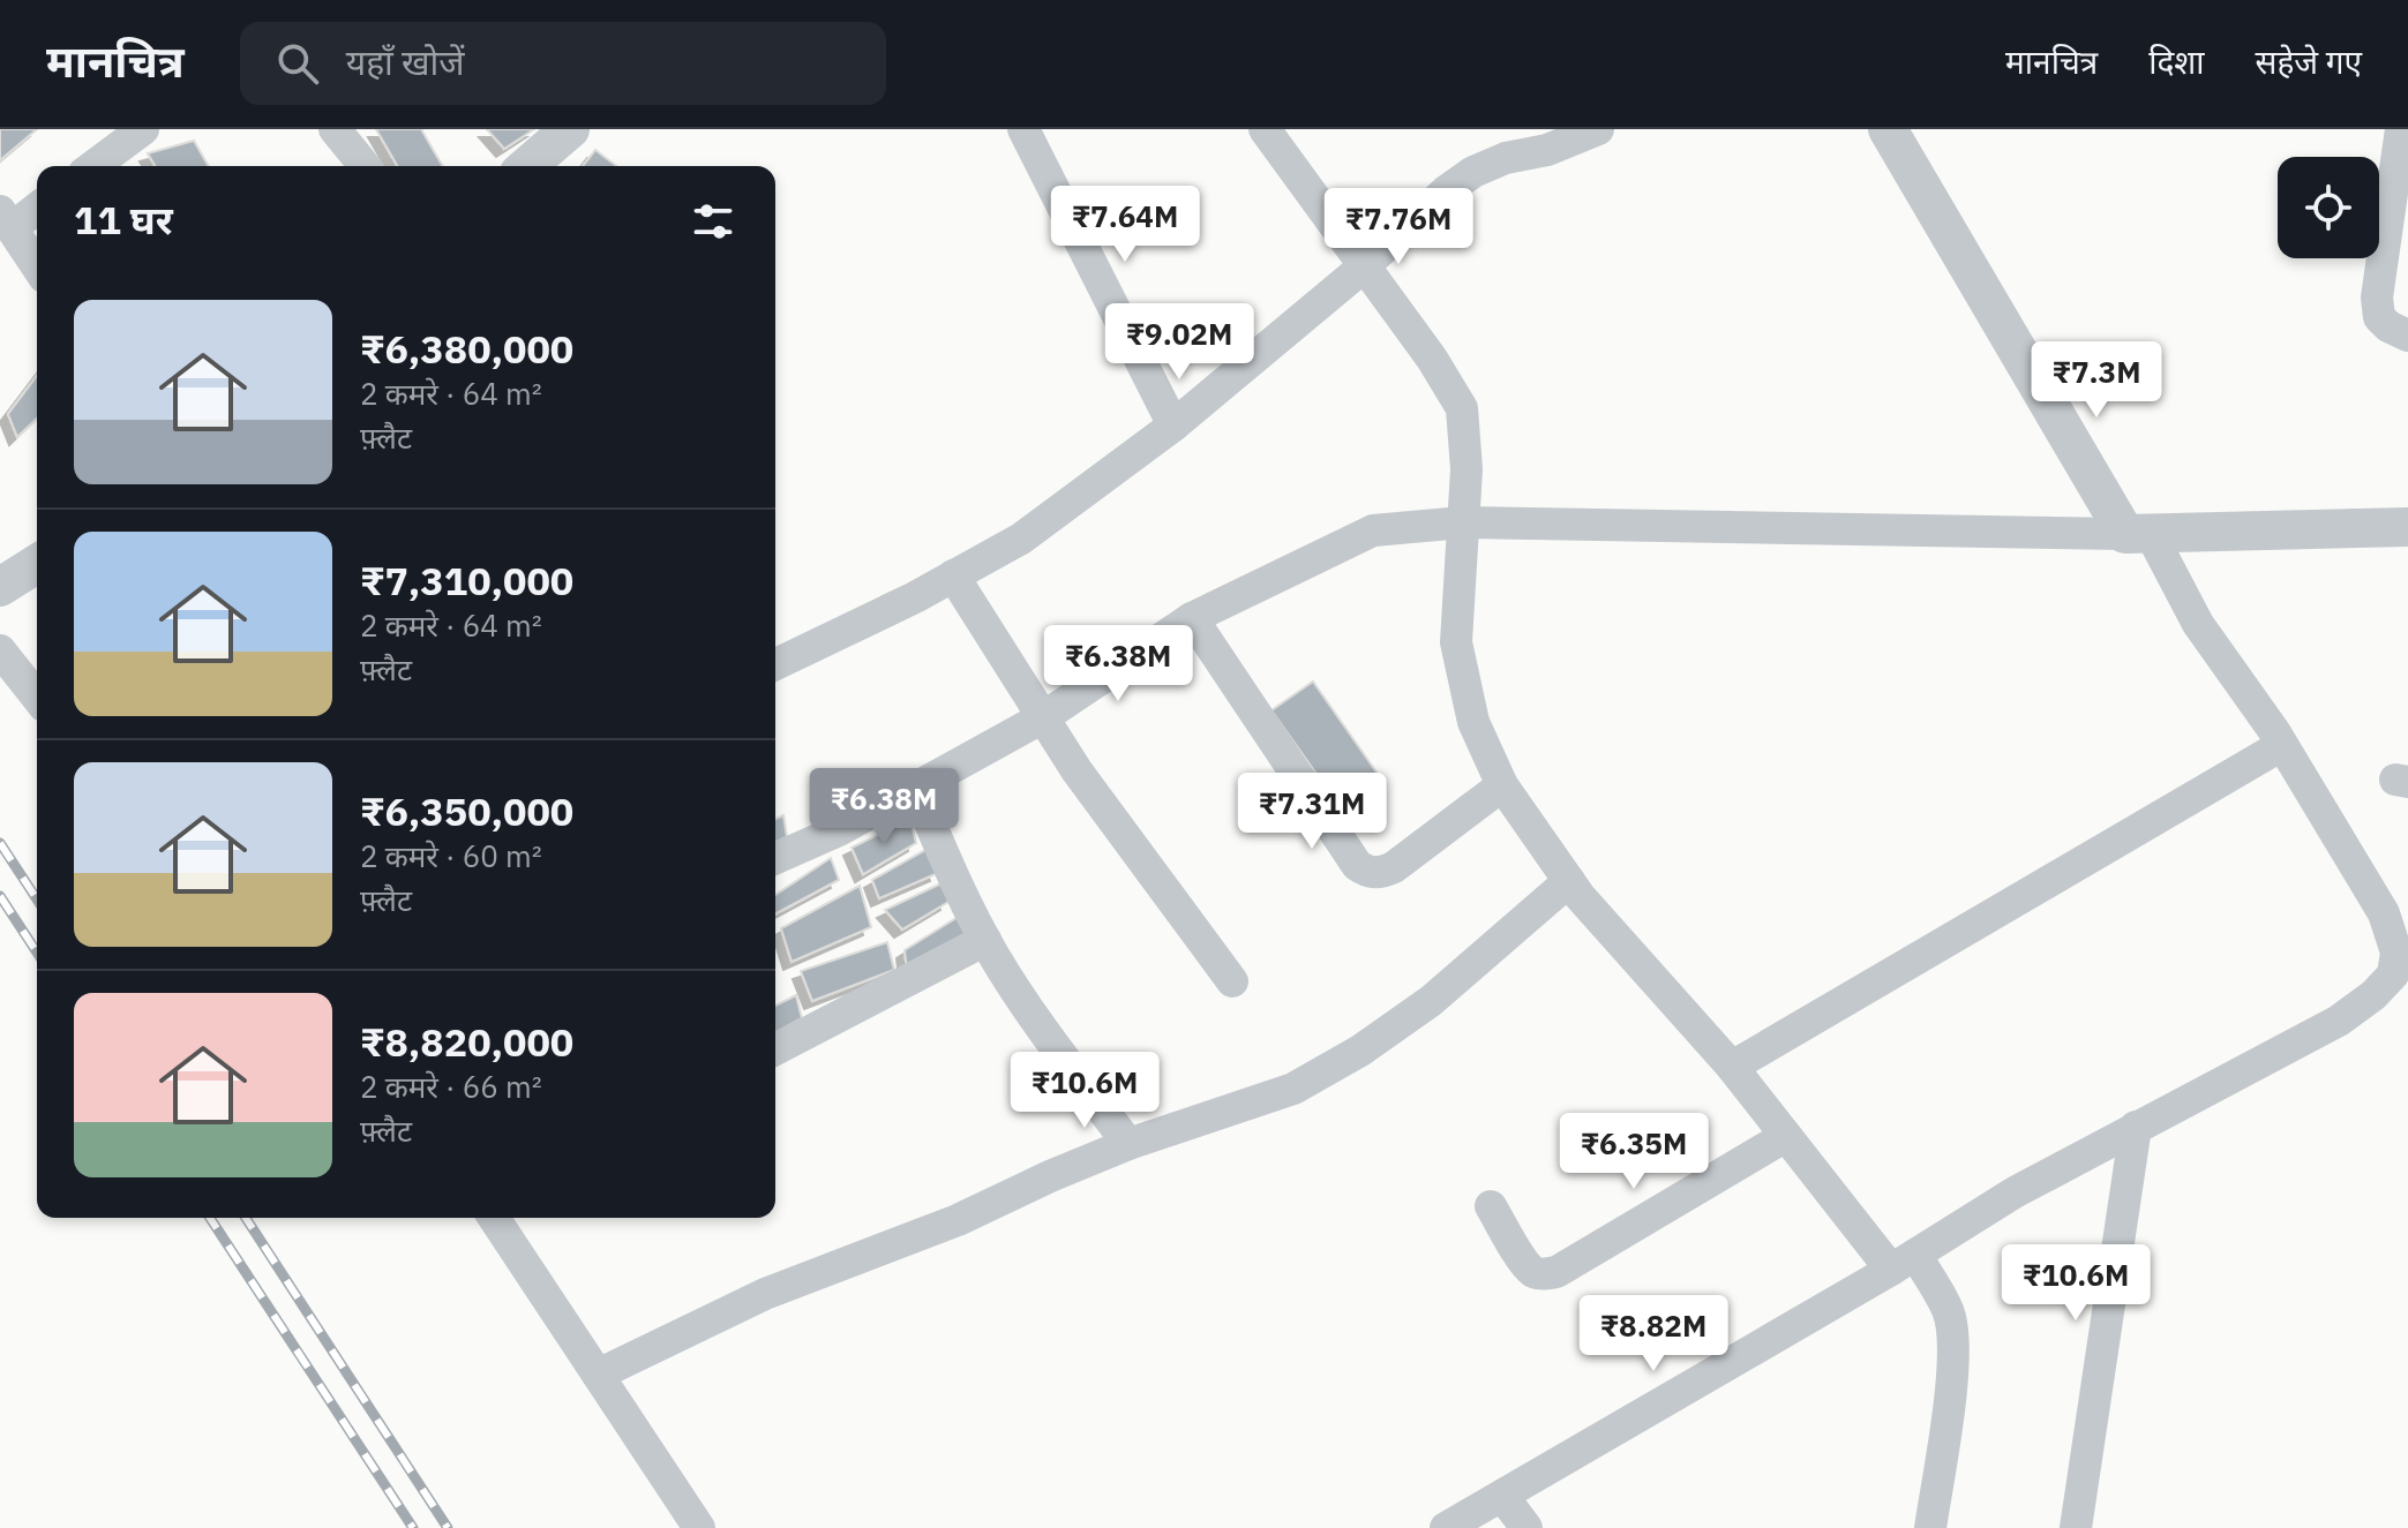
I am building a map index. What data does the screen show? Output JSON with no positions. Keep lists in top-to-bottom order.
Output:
{
  "page": {
    "header": "मानचित्र",
    "search": "यहाँ खोजें",
    "nav": ["मानचित्र", "दिशा", "सहेजे गए"],
    "heading": "11 घर",
    "price": [
      "₹7.64M",
      "₹7.76M",
      "₹9.02M",
      "₹7.3M",
      "₹6.38M",
      "₹6.38M",
      "₹7.31M",
      "₹10.6M",
      "₹6.35M",
      "₹10.6M",
      "₹8.82M"
    ],
    "list": [
      {
        "name": "₹6,380,000",
        "note": "2 कमरे · 64 m² · फ़्लैट"
      },
      {
        "name": "₹7,310,000",
        "note": "2 कमरे · 64 m² · फ़्लैट"
      },
      {
        "name": "₹6,350,000",
        "note": "2 कमरे · 60 m² · फ़्लैट"
      },
      {
        "name": "₹8,820,000",
        "note": "2 कमरे · 66 m² · फ़्लैट"
      }
    ]
  }
}
